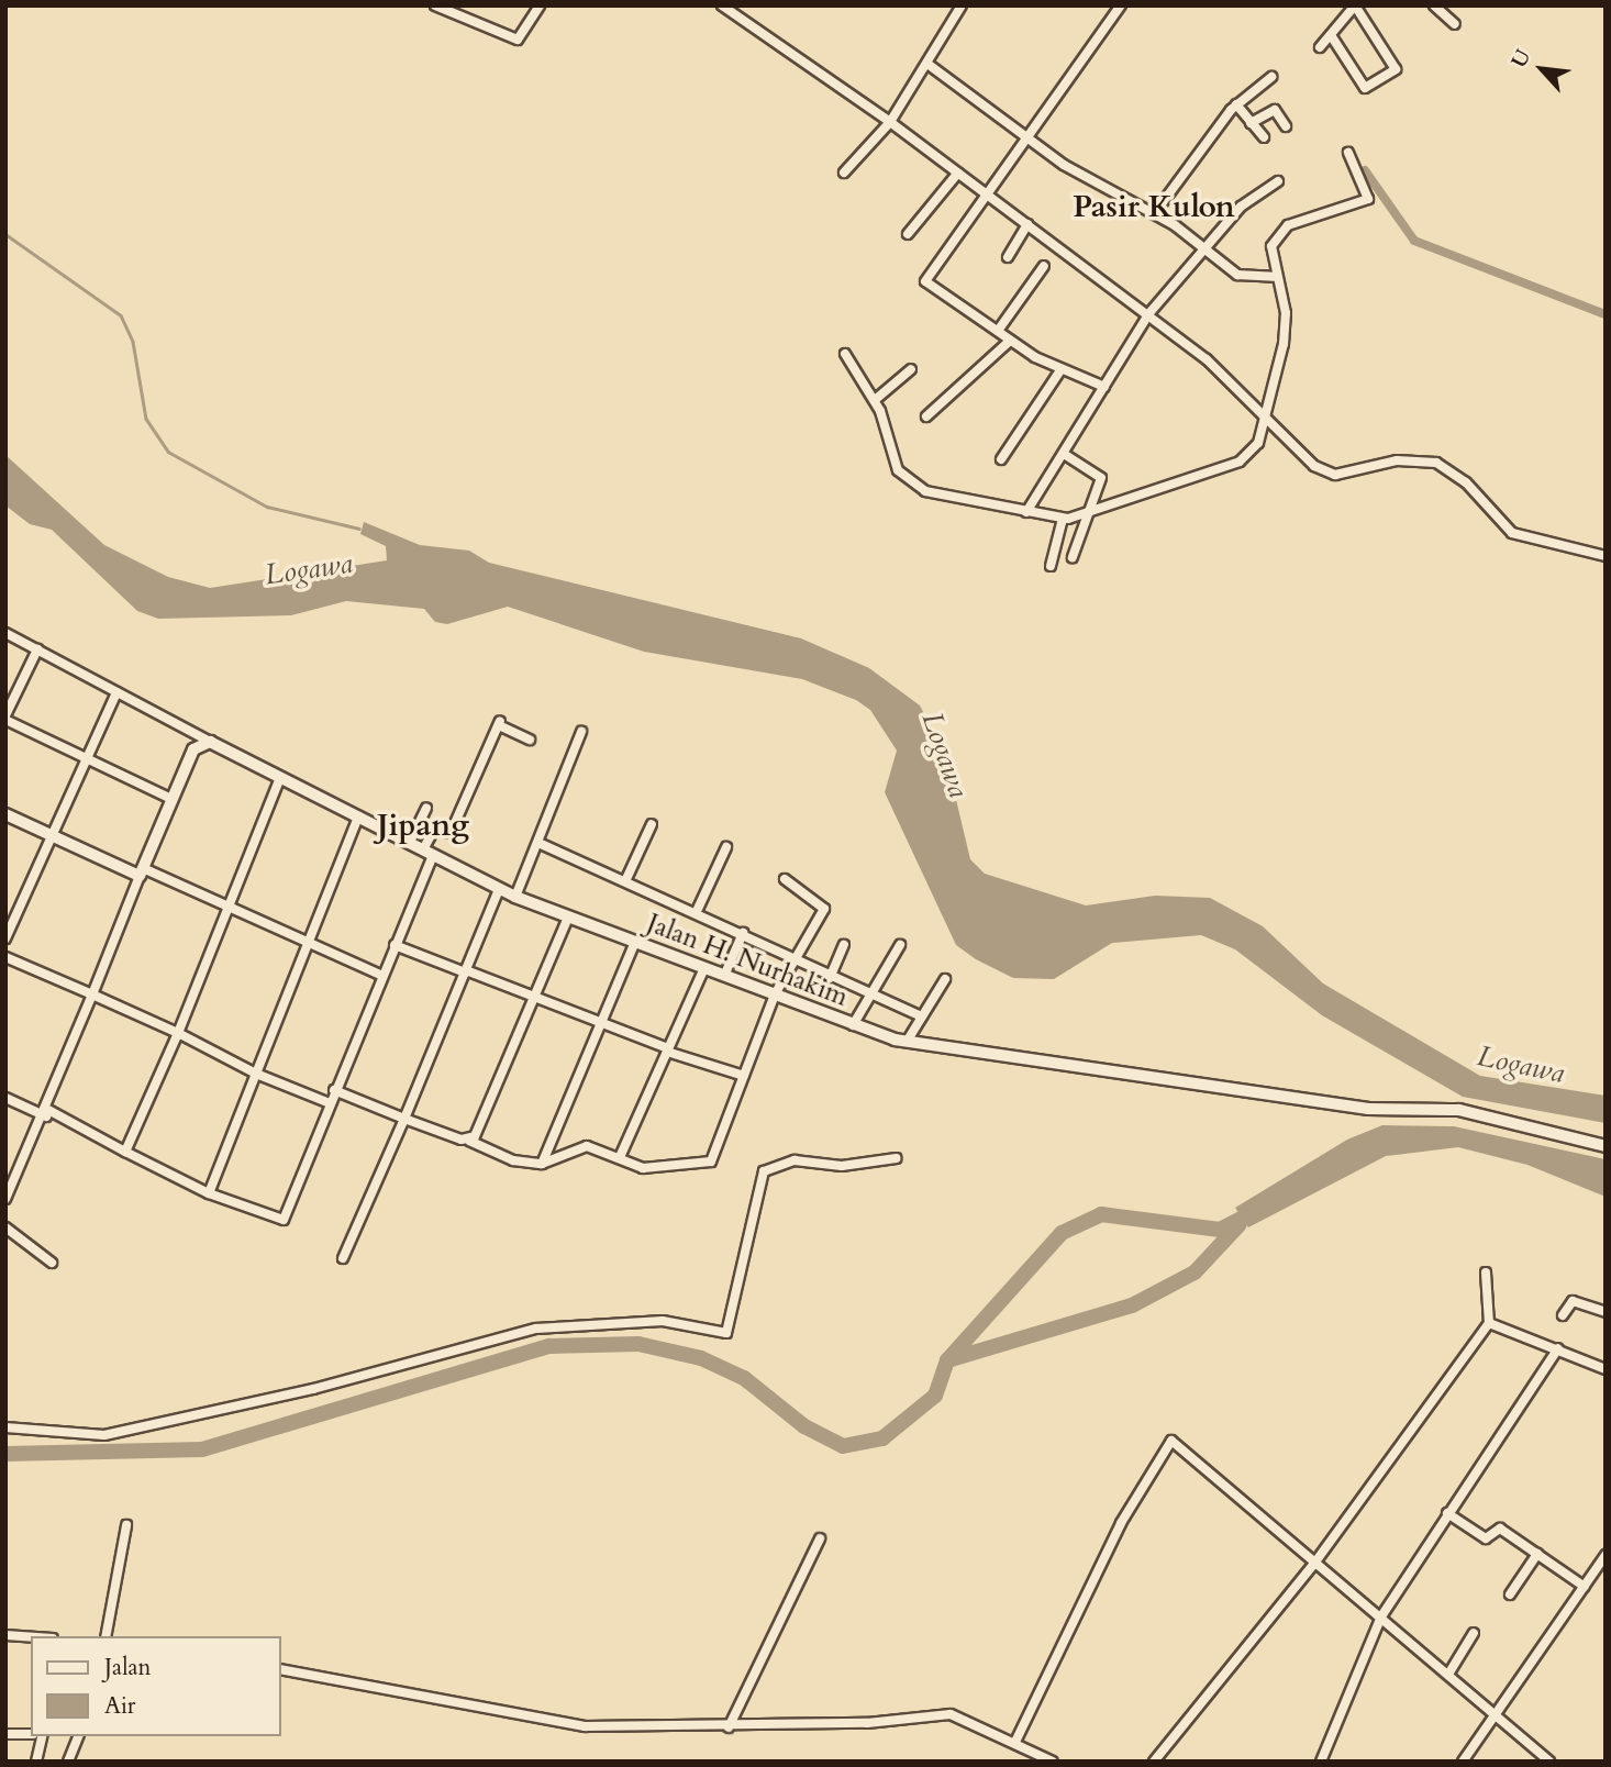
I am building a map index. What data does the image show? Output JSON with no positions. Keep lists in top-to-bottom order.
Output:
{
  "streets": {
    "main road": ["Jalan H. Nurhakim"]
  },
  "districts": ["Pasir Kulon", "Jipang"],
  "water": ["Logawa"],
  "legend": ["Jalan", "Air"],
  "north": "top left"
}
